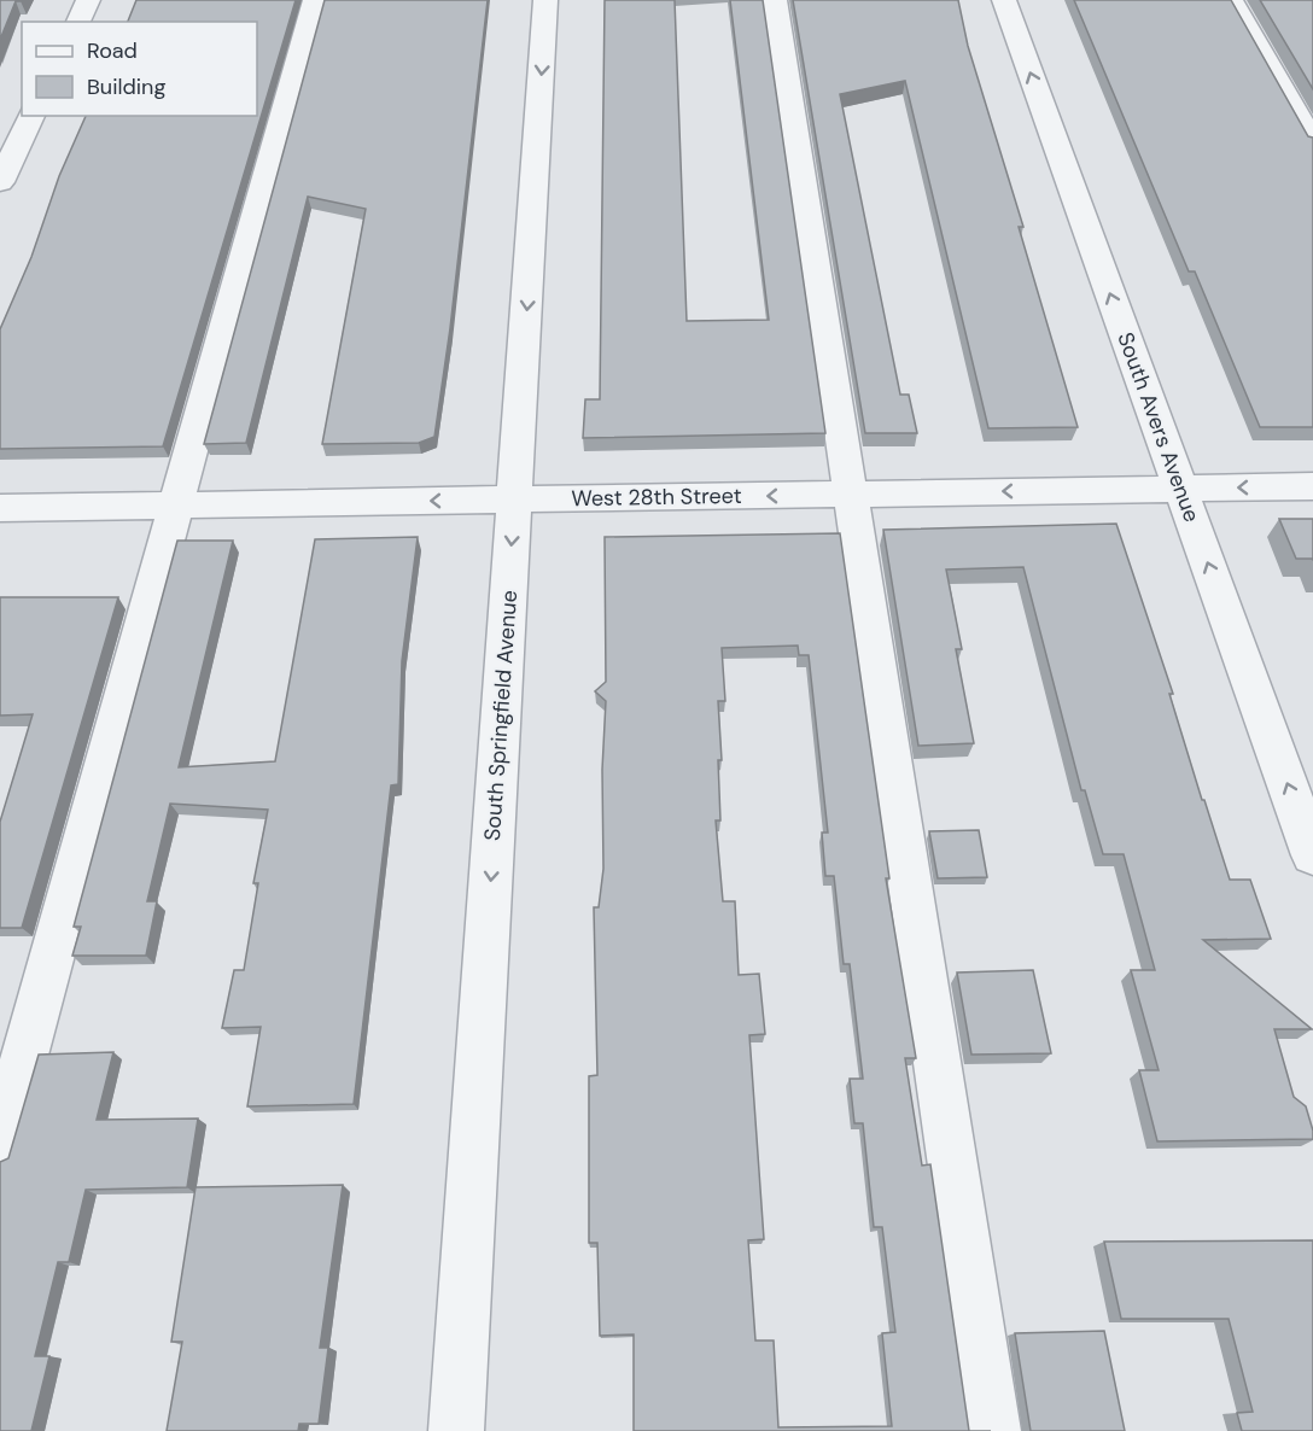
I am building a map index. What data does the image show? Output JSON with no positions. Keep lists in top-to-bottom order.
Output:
{
  "streets": {
    "street": ["South Avers Avenue", "West 28th Street", "South Springfield Avenue"]
  },
  "crossings": [
    ["South Avers Avenue", "West 28th Street"],
    ["West 28th Street", "South Springfield Avenue"]
  ],
  "one_way": ["West 28th Street"],
  "legend": ["Road", "Building"]
}
